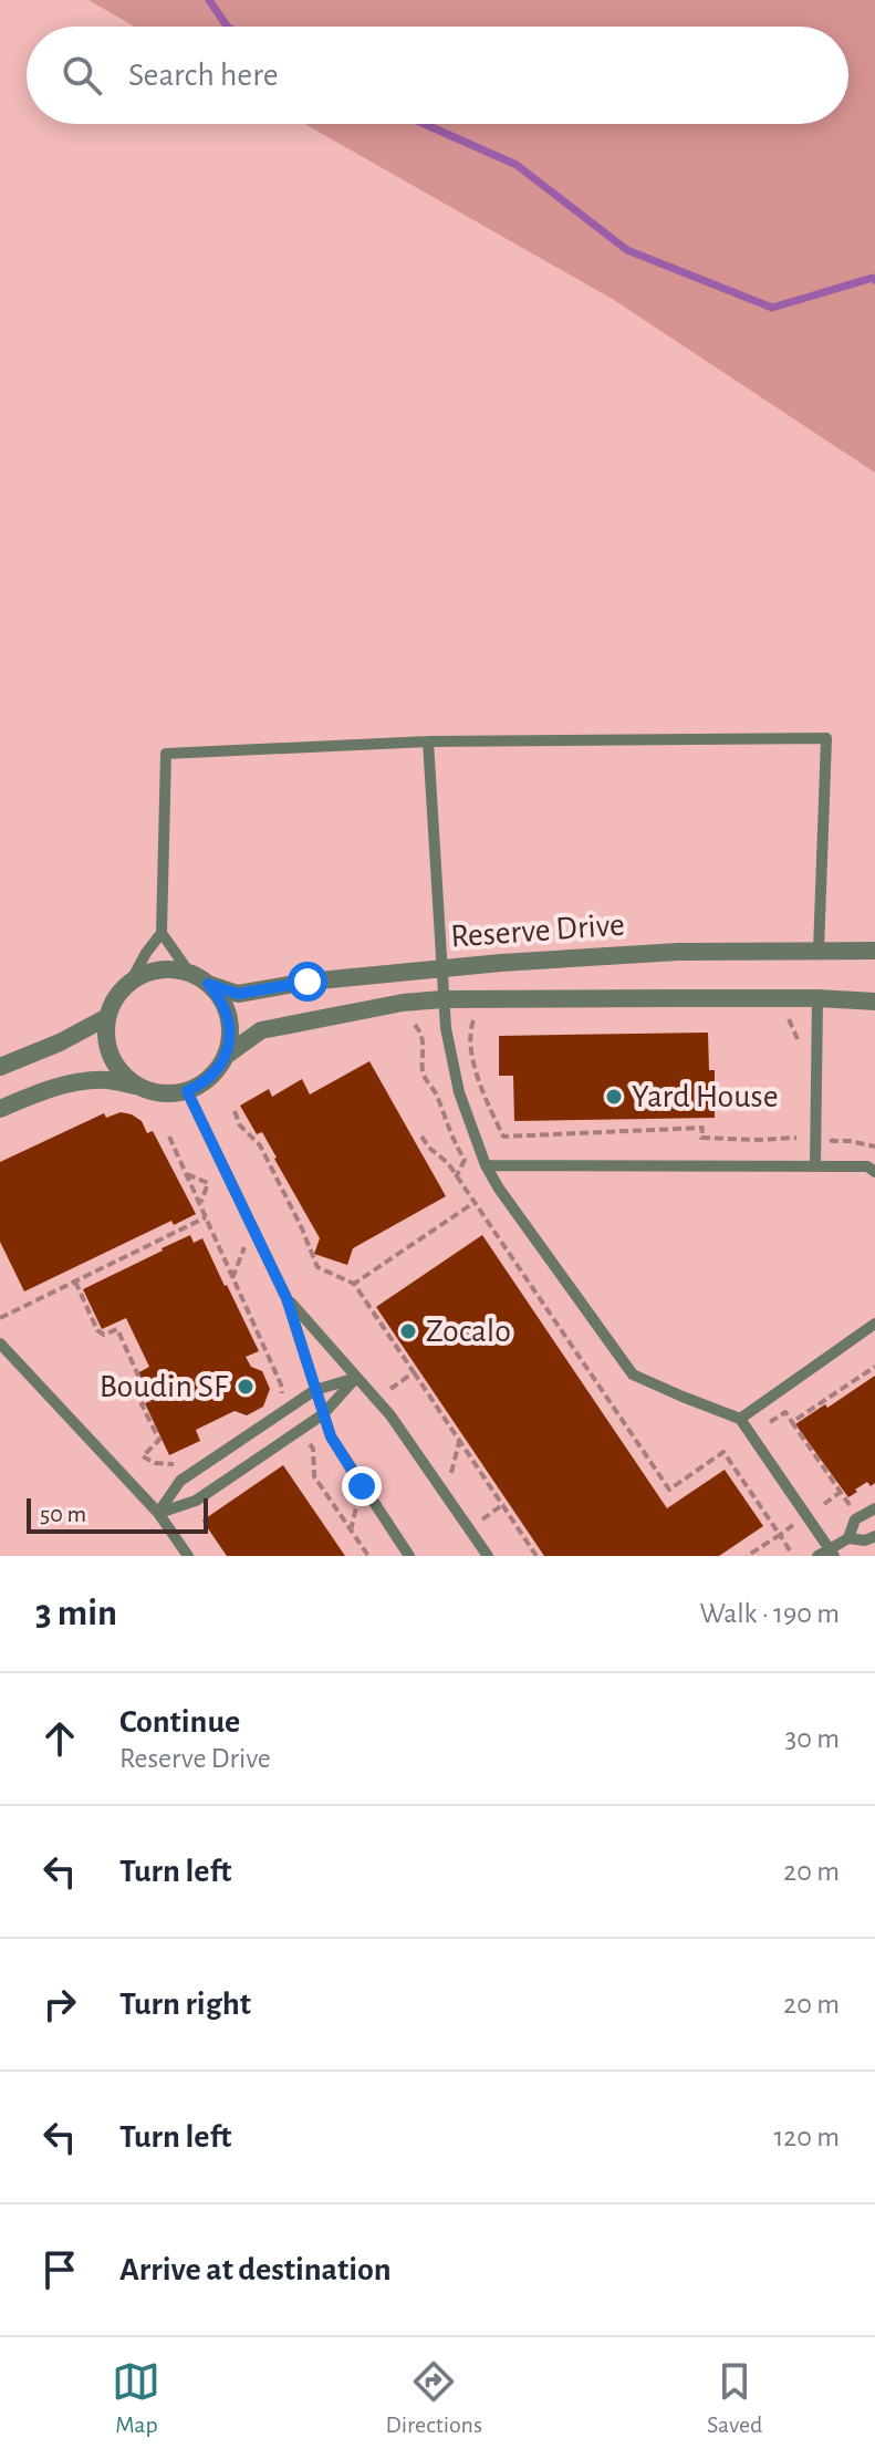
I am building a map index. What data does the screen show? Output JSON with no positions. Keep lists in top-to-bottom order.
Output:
{
  "streets": {
    "street": ["Reserve Drive"]
  },
  "places": ["Yard House", "Zocalo", "Boudin SF"],
  "scale_bar": "50 m",
  "page": {
    "search": "Search here",
    "scale": "50 m",
    "heading": ["3 min", "Walk · 190 m"],
    "list": [
      ["Continue", "Reserve Drive", "30 m"],
      ["Turn left", "20 m"],
      ["Turn right", "20 m"],
      ["Turn left", "120 m"],
      "Arrive at destination"
    ],
    "nav": ["Map", "Directions", "Saved"]
  }
}
